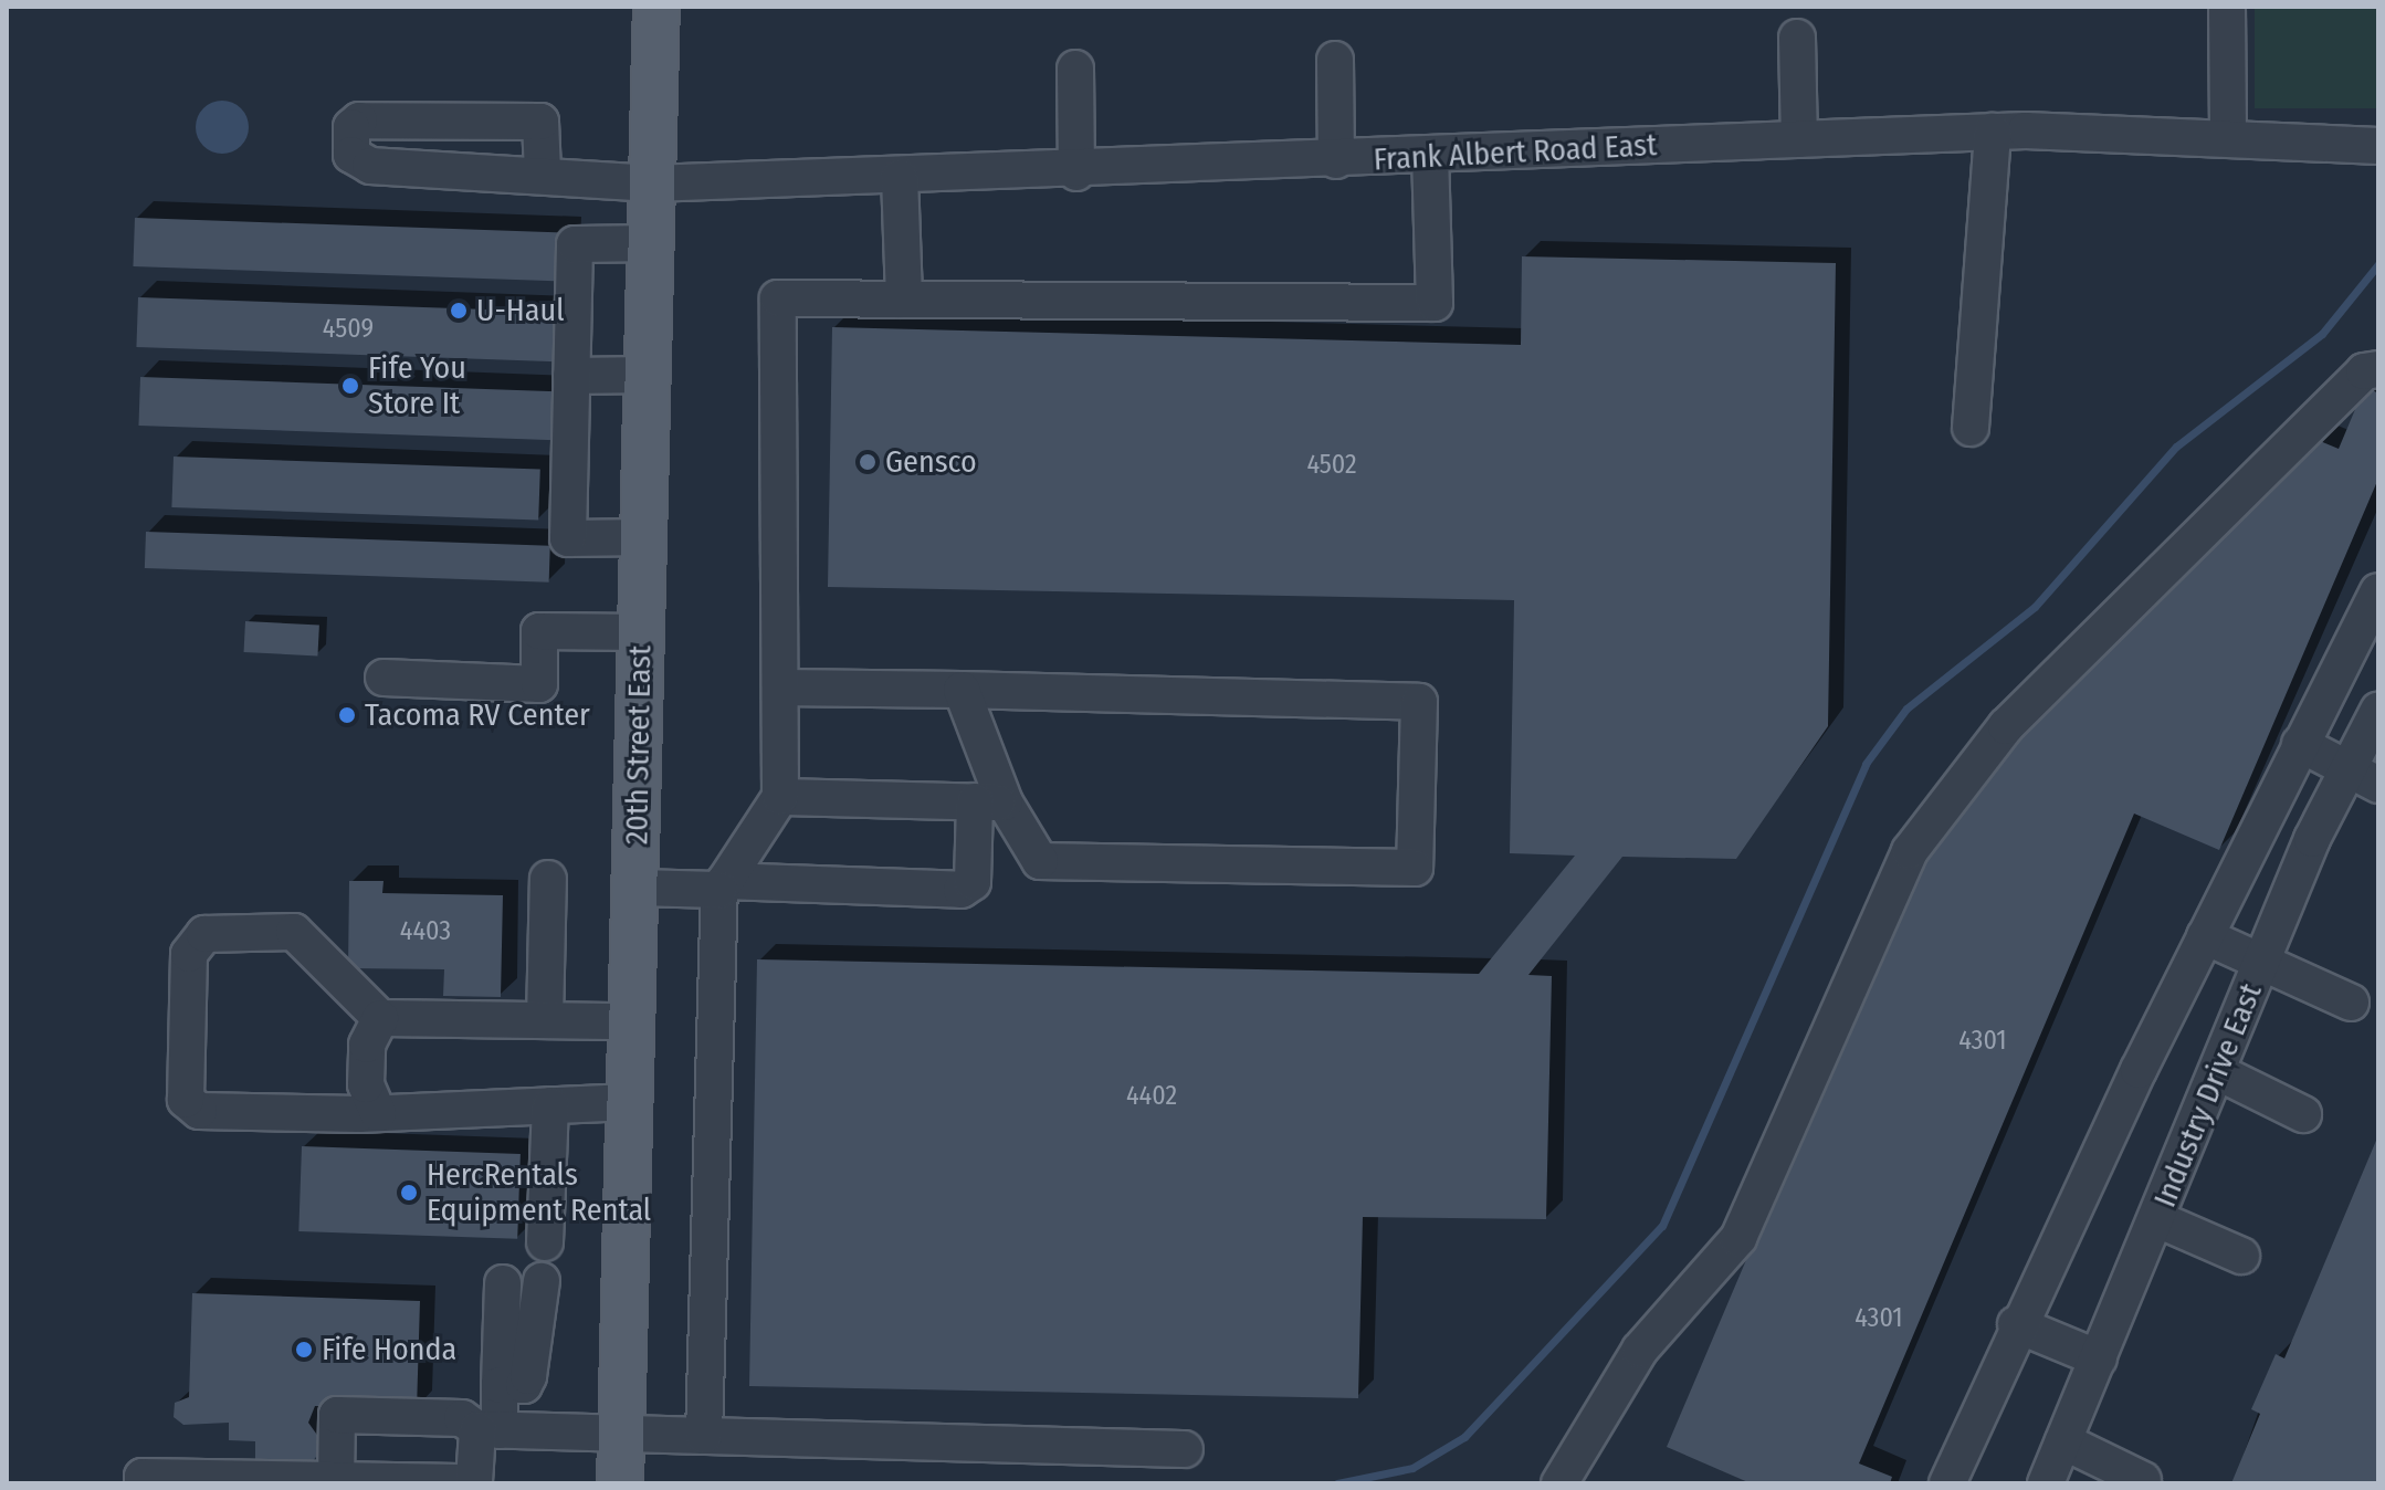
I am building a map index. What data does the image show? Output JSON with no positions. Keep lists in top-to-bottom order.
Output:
{
  "streets": {
    "main road": ["20th Street East"],
    "street": ["Frank Albert Road East", "Industry Drive East"]
  },
  "crossings": [
    ["Frank Albert Road East", "20th Street East"]
  ],
  "places": [
    "U-Haul",
    "Fife You Store It",
    "Gensco",
    "Tacoma RV Center",
    "HercRentals Equipment Rental",
    "Fife Honda"
  ],
  "house_numbers": [
    "4509",
    "4502",
    "4403",
    "4301",
    "4402",
    "4301"
  ]
}
